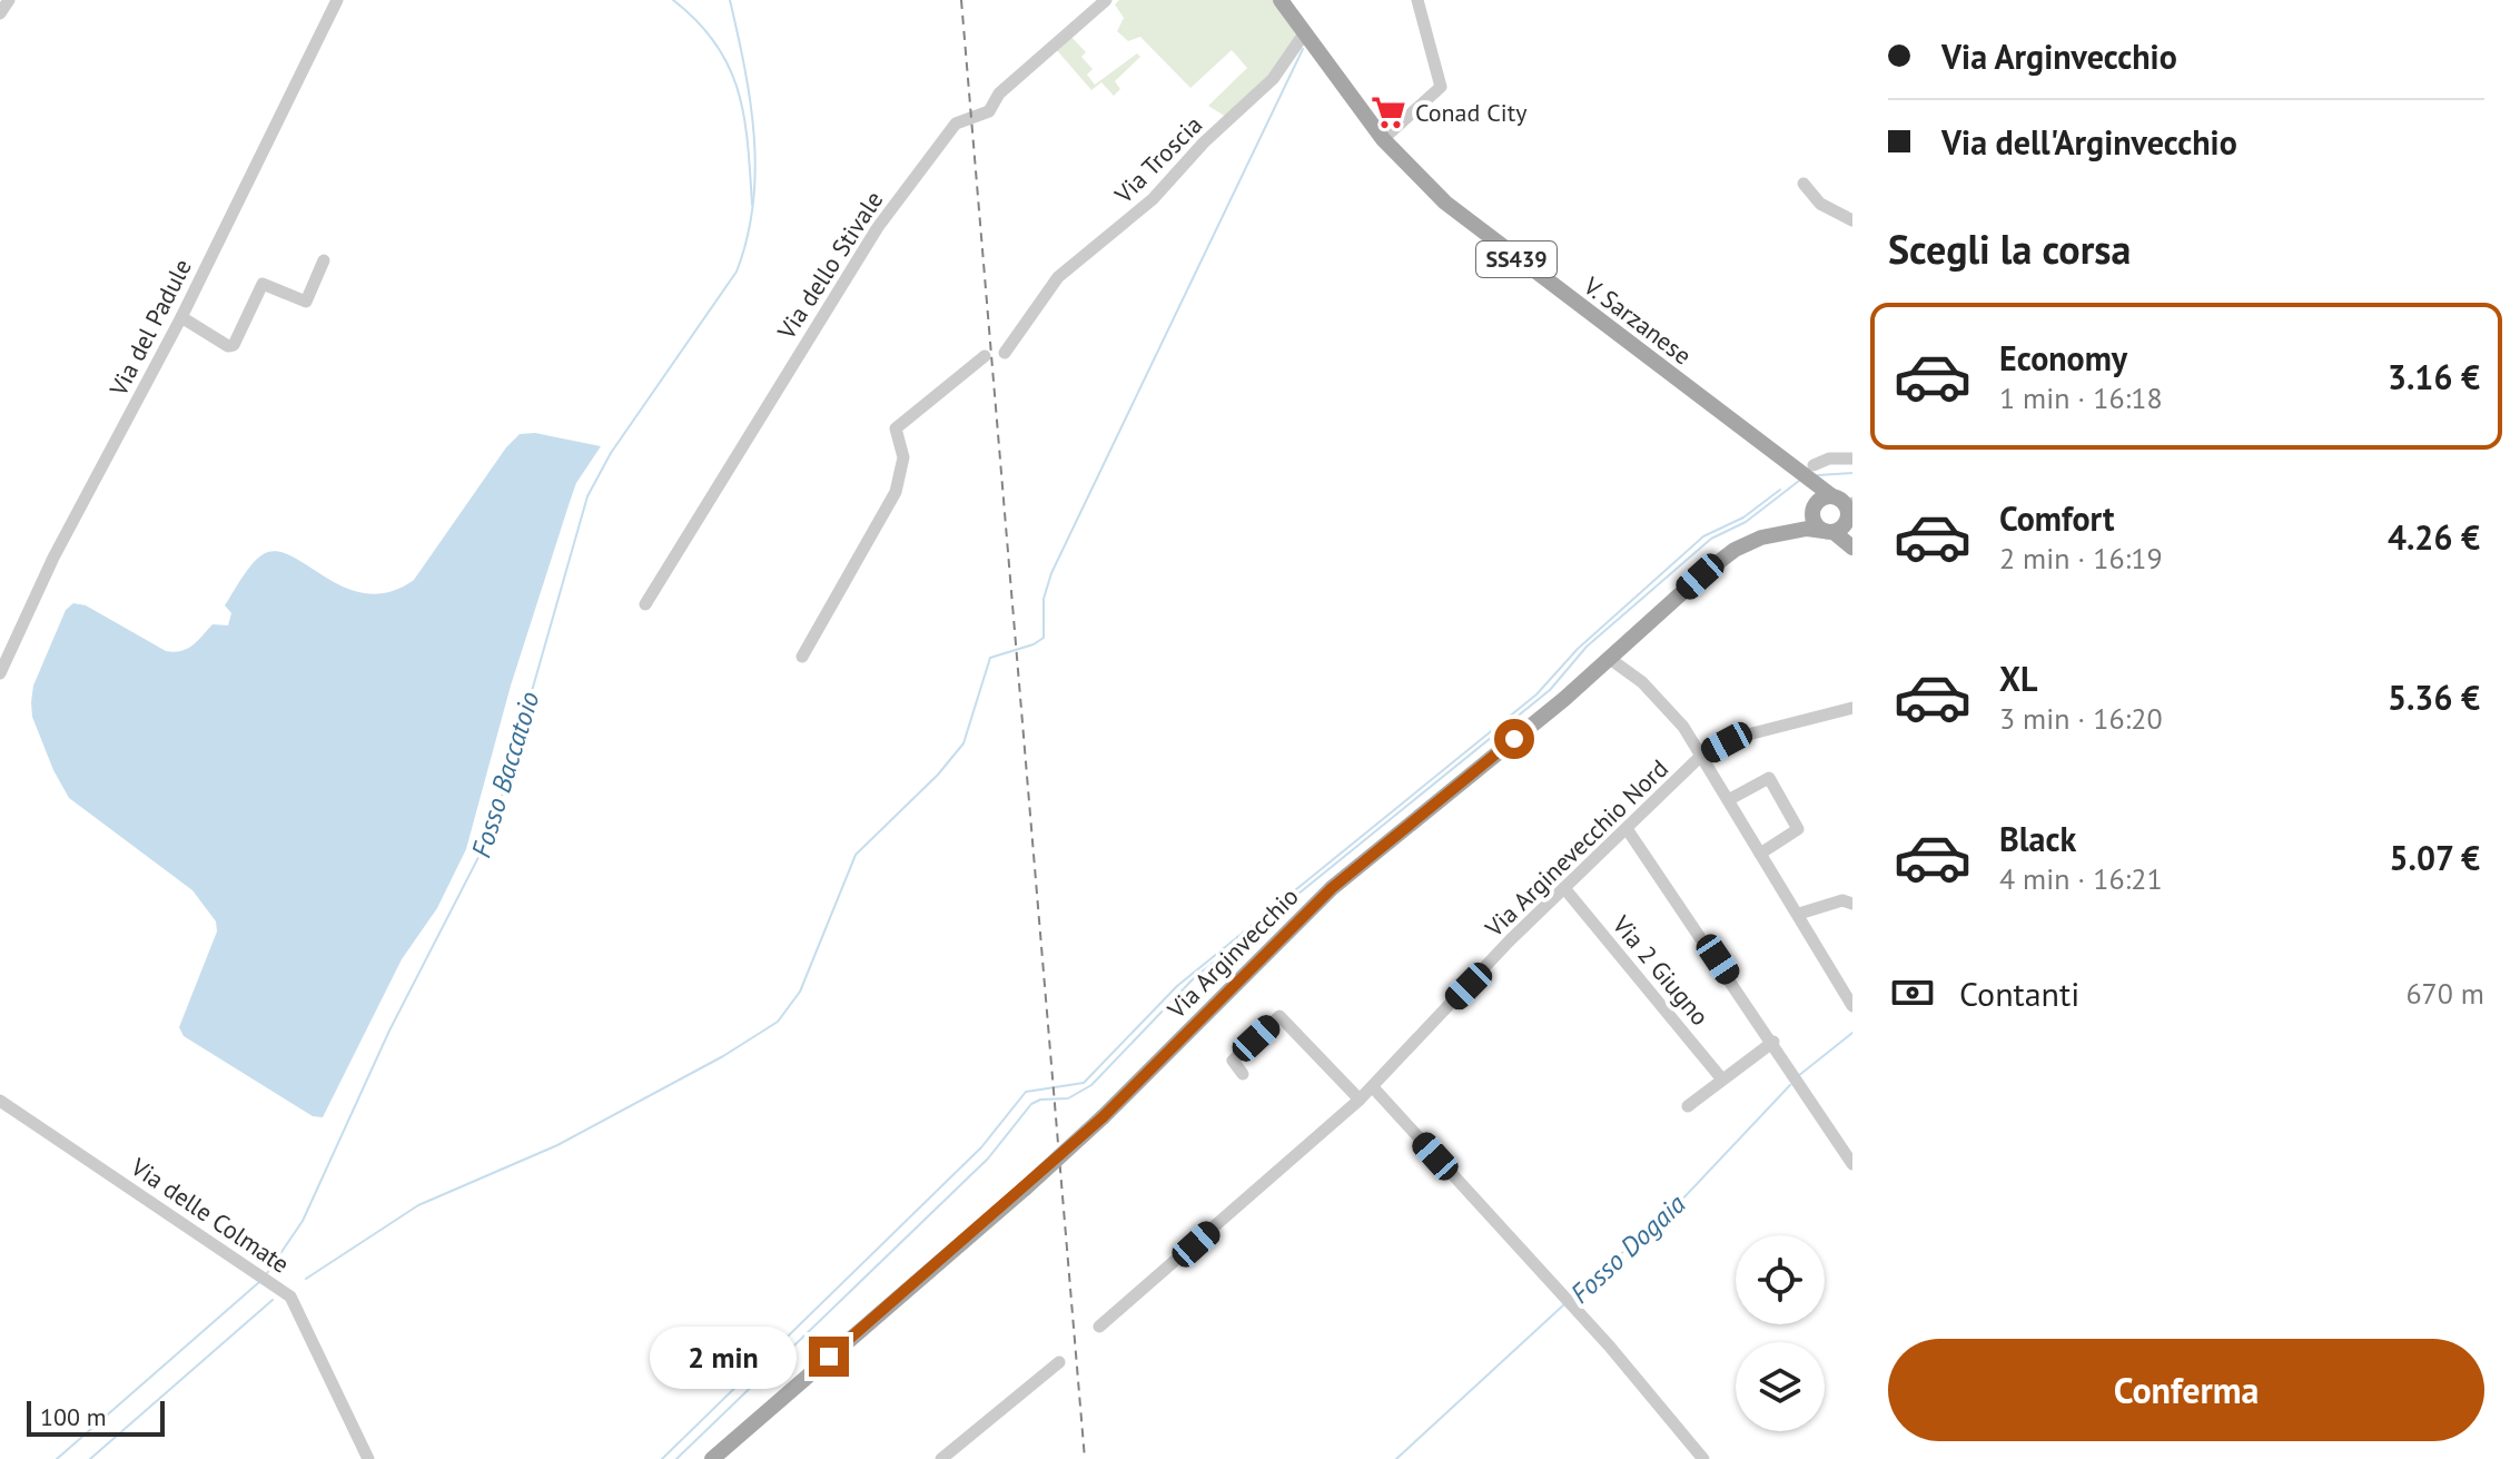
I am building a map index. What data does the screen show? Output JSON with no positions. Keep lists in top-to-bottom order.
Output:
{
  "streets": {
    "main road": ["SS439", "V. Sarzanese", "Via Arginvecchio"],
    "street": [
      "Via Troscia",
      "Via dello Stivale",
      "Via del Padule",
      "Via Arginevecchio Nord",
      "Via 2 Giugno",
      "Via delle Colmate"
    ]
  },
  "crossings": [
    ["Via Troscia", "V. Sarzanese"],
    ["SS439", "V. Sarzanese"],
    ["Via Arginevecchio Nord", "Via 2 Giugno"]
  ],
  "water": ["Fosso Baccatoio", "Fosso Dogaia"],
  "places": {
    "supermarket": ["Conad City"]
  },
  "scale_bar": "100 m",
  "page": {
    "banner": ["Via Arginvecchio", "Via dell'Arginvecchio"],
    "heading": "Scegli la corsa",
    "list": [
      {
        "name": "Economy",
        "note": "1 min · 16:18",
        "value": "3.16 €"
      },
      {
        "name": "Comfort",
        "note": "2 min · 16:19",
        "value": "4.26 €"
      },
      {
        "name": "XL",
        "note": "3 min · 16:20",
        "value": "5.36 €"
      },
      {
        "name": "Black",
        "note": "4 min · 16:21",
        "value": "5.07 €"
      }
    ],
    "pay": ["Contanti", "670 m"],
    "buttons": "Conferma",
    "bubble": "2 min",
    "scale": "100 m"
  }
}
